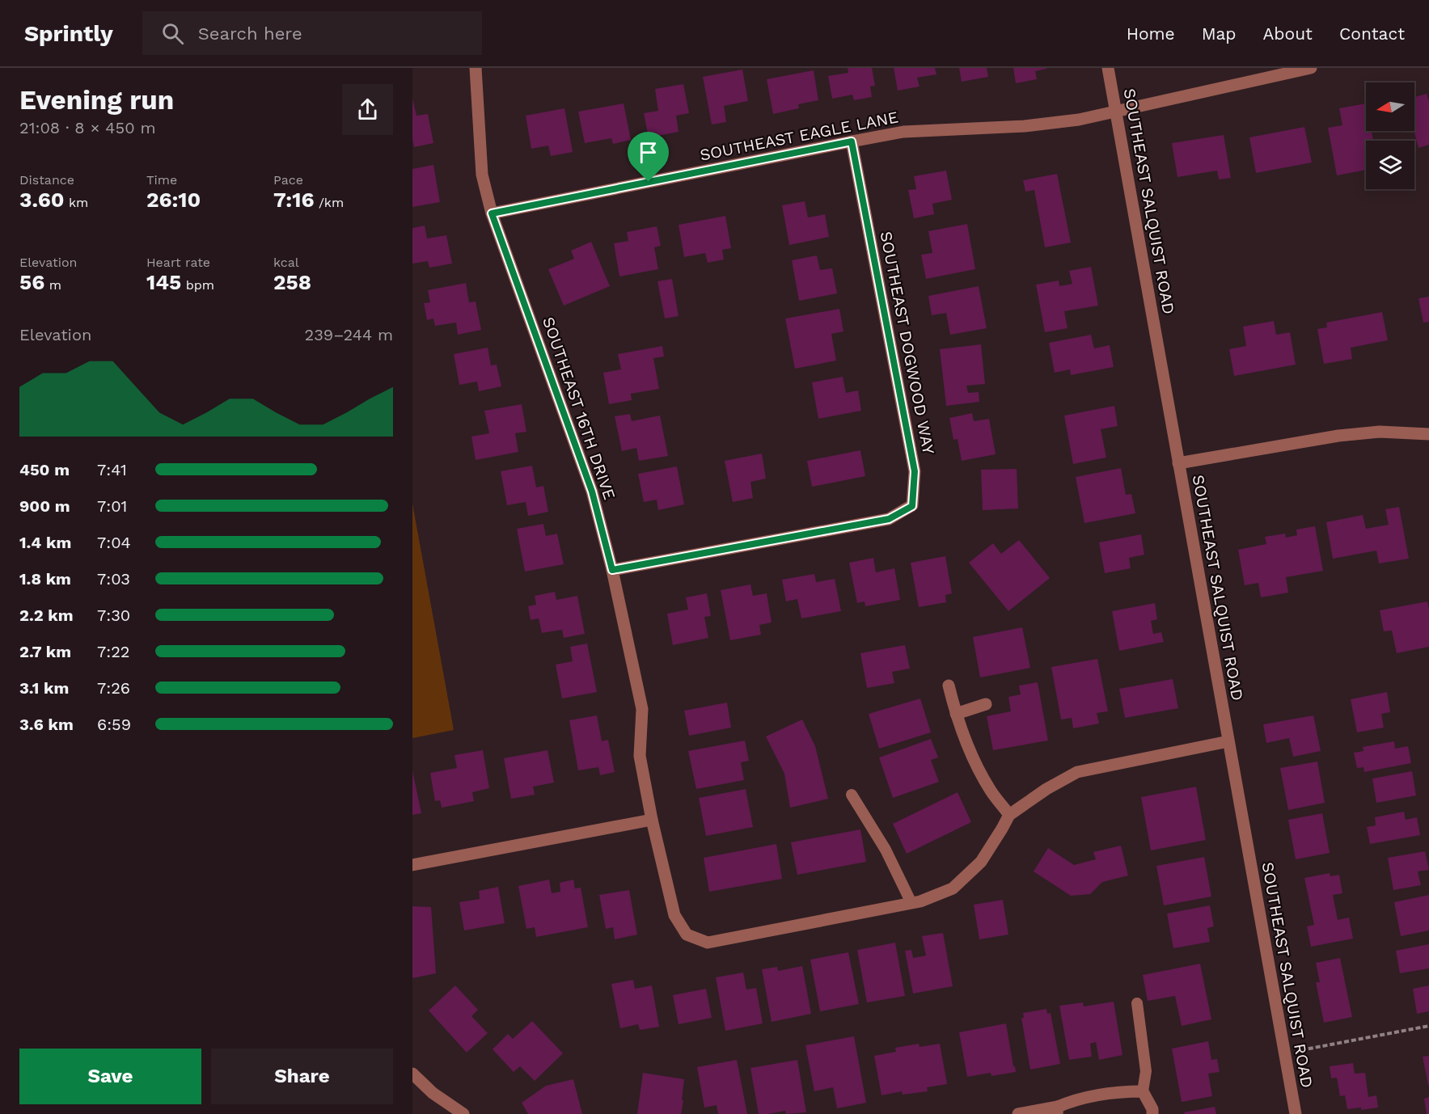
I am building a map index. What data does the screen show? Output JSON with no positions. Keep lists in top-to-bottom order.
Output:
{
  "streets": {
    "street": [
      "SOUTHEAST EAGLE LANE",
      "SOUTHEAST SALQUIST ROAD",
      "SOUTHEAST DOGWOOD WAY",
      "SOUTHEAST 16TH DRIVE"
    ]
  },
  "crossings": [
    ["SOUTHEAST EAGLE LANE", "SOUTHEAST SALQUIST ROAD"],
    ["SOUTHEAST EAGLE LANE", "SOUTHEAST DOGWOOD WAY"],
    ["SOUTHEAST EAGLE LANE", "SOUTHEAST 16TH DRIVE"],
    ["SOUTHEAST DOGWOOD WAY", "SOUTHEAST 16TH DRIVE"]
  ],
  "north": "left",
  "page": {
    "header": "Sprintly",
    "search": "Search here",
    "nav": [
      "Home",
      "Map",
      "About",
      "Contact"
    ],
    "heading": ["Evening run", "21:08 · 8 × 450 m"],
    "stats": [
      ["Distance", "3.60 km"],
      ["Time", "26:10"],
      ["Pace", "7:16 /km"],
      ["Elevation", "56 m"],
      ["Heart rate", "145 bpm"],
      ["kcal", "258"]
    ],
    "chart": ["Elevation", "239–244 m"],
    "list": [
      {
        "name": "450 m",
        "note": "7:41"
      },
      {
        "name": "900 m",
        "note": "7:01"
      },
      {
        "name": "1.4 km",
        "note": "7:04"
      },
      {
        "name": "1.8 km",
        "note": "7:03"
      },
      {
        "name": "2.2 km",
        "note": "7:30"
      },
      {
        "name": "2.7 km",
        "note": "7:22"
      },
      {
        "name": "3.1 km",
        "note": "7:26"
      },
      {
        "name": "3.6 km",
        "note": "6:59"
      }
    ],
    "buttons": ["Save", "Share"]
  }
}
